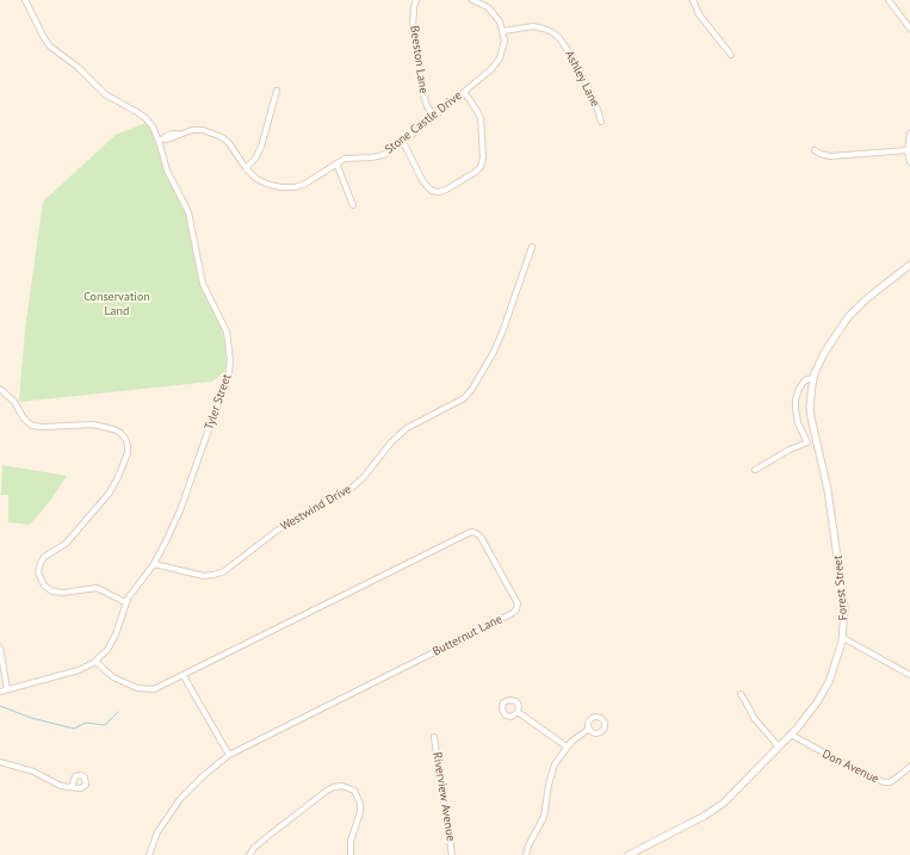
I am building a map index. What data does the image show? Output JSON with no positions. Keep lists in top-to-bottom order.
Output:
{
  "streets": {
    "street": [
      "Beeston Lane",
      "Ashley Lane",
      "Stone Castle Drive",
      "Tyler Street",
      "Westwind Drive",
      "Forest Street",
      "Butternut Lane",
      "Don Avenue",
      "Riverview Avenue"
    ]
  },
  "crossings": [
    ["Beeston Lane", "Stone Castle Drive"],
    ["Ashley Lane", "Stone Castle Drive"],
    ["Stone Castle Drive", "Tyler Street"],
    ["Tyler Street", "Westwind Drive"],
    ["Tyler Street", "Butternut Lane"],
    ["Forest Street", "Don Avenue"]
  ],
  "parks": ["Conservation Land"]
}
